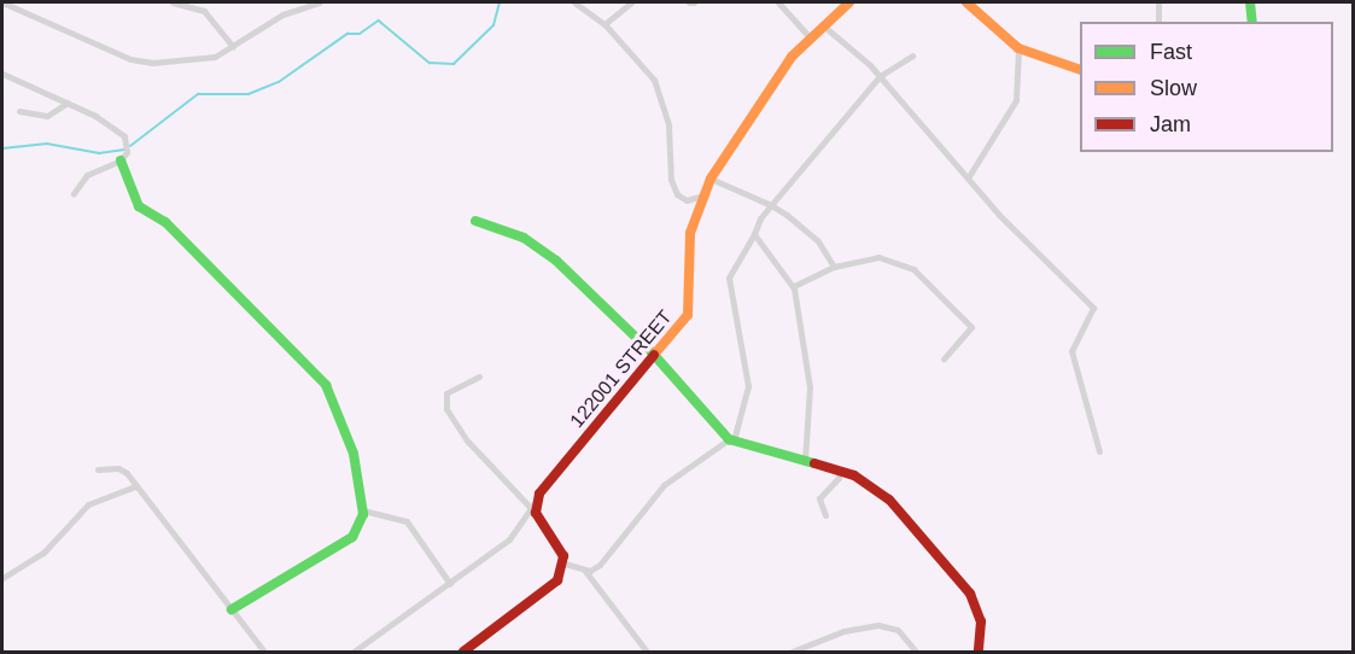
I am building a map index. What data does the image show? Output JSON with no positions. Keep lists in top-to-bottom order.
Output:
{
  "streets": {
    "street": ["122001 STREET"]
  },
  "legend": ["Fast", "Slow", "Jam"]
}
